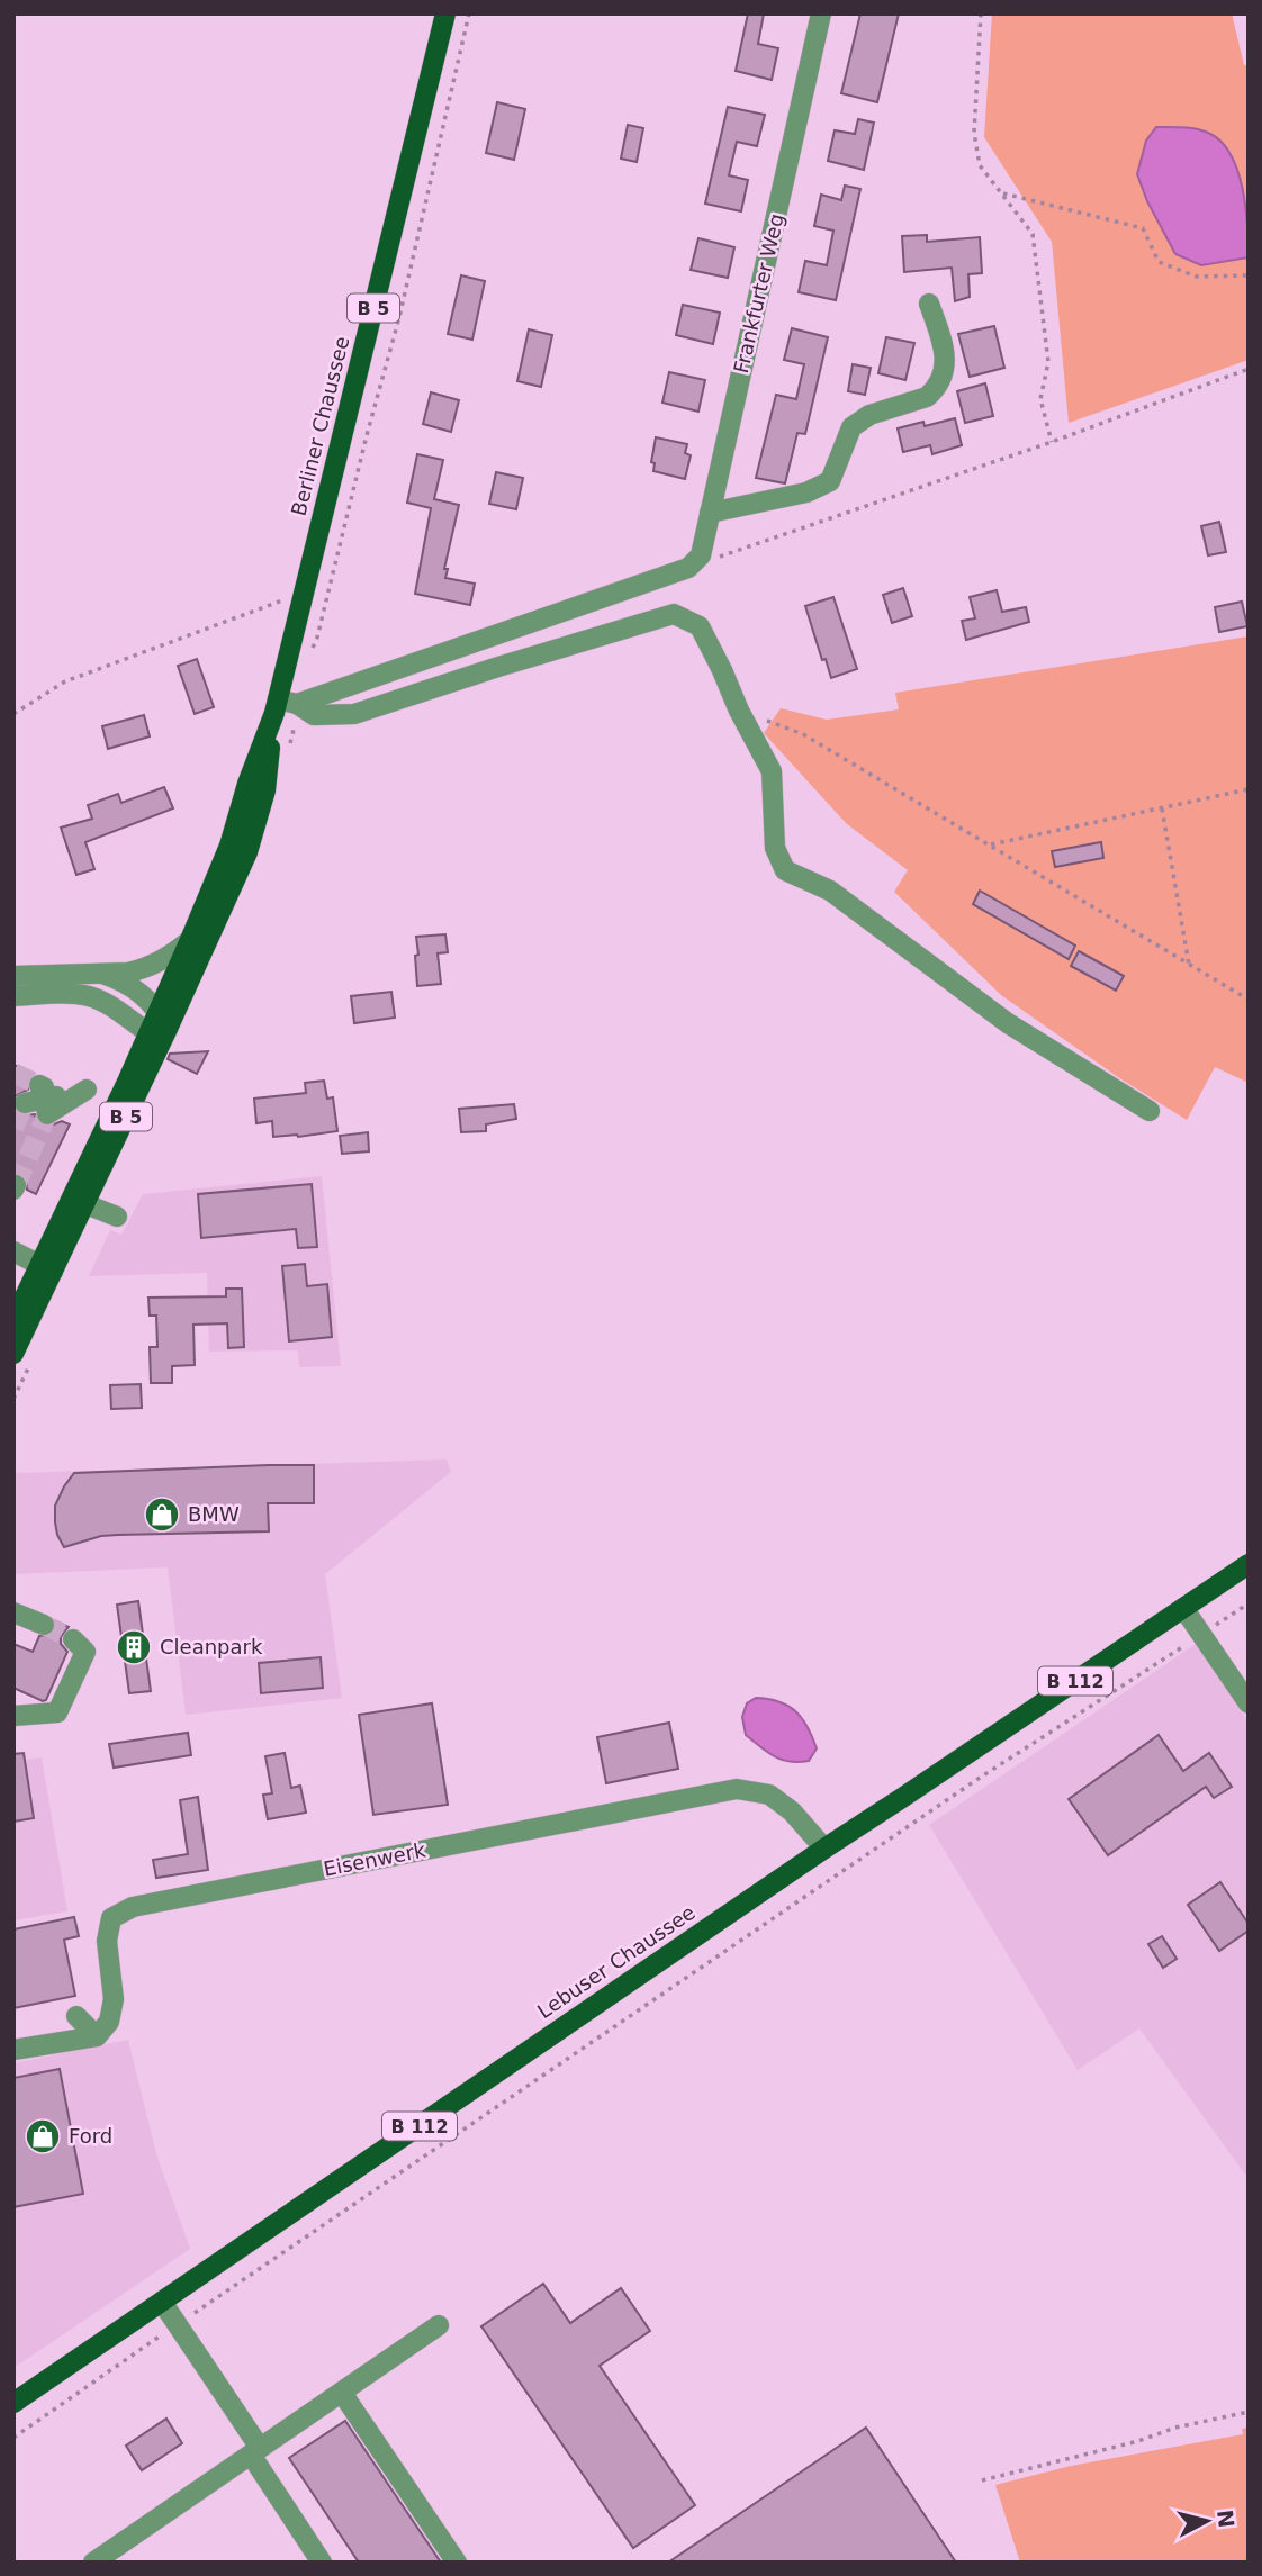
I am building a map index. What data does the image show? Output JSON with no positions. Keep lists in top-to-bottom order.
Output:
{
  "streets": {
    "main road": [
      "B 5",
      "Berliner Chaussee",
      "B 112",
      "Lebuser Chaussee"
    ],
    "street": ["Frankfurter Weg", "Eisenwerk"]
  },
  "crossings": [
    ["Eisenwerk", "Lebuser Chaussee"]
  ],
  "places": {
    "shop": ["BMW", "Ford"],
    "building": ["Cleanpark"]
  },
  "north": "right"
}
